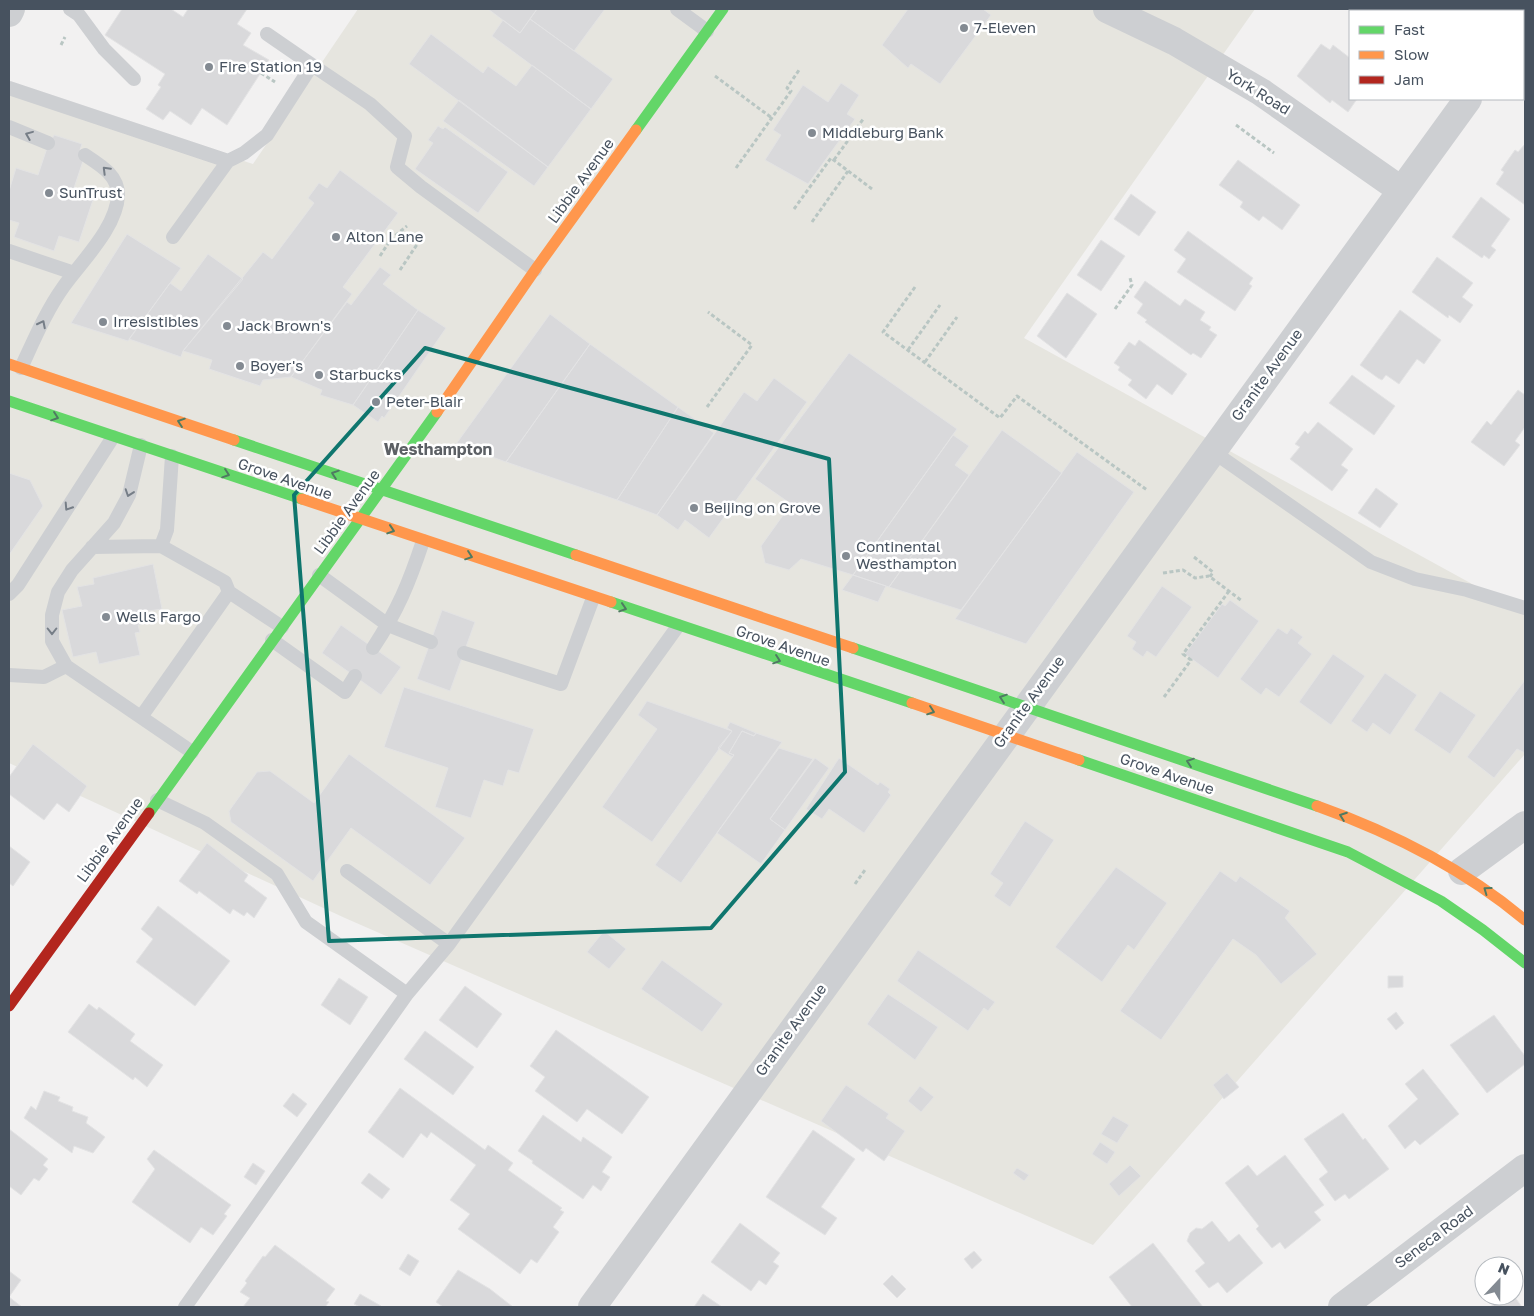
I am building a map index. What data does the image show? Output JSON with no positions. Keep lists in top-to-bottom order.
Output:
{
  "streets": {
    "street": [
      "York Road",
      "Libbie Avenue",
      "Granite Avenue",
      "Grove Avenue",
      "Seneca Road"
    ]
  },
  "crossings": [
    ["York Road", "Granite Avenue"],
    ["Libbie Avenue", "Grove Avenue"],
    ["Granite Avenue", "Grove Avenue"]
  ],
  "districts": ["Westhampton"],
  "places": [
    "7-Eleven",
    "Fire Station 19",
    "Middleburg Bank",
    "SunTrust",
    "Alton Lane",
    "Irresistibles",
    "Jack Brown's",
    "Boyer's",
    "Starbucks",
    "Peter-Blair",
    "Beijing on Grove",
    "Continental Westhampton",
    "Wells Fargo"
  ],
  "legend": ["Fast", "Slow", "Jam"],
  "north": "top"
}
